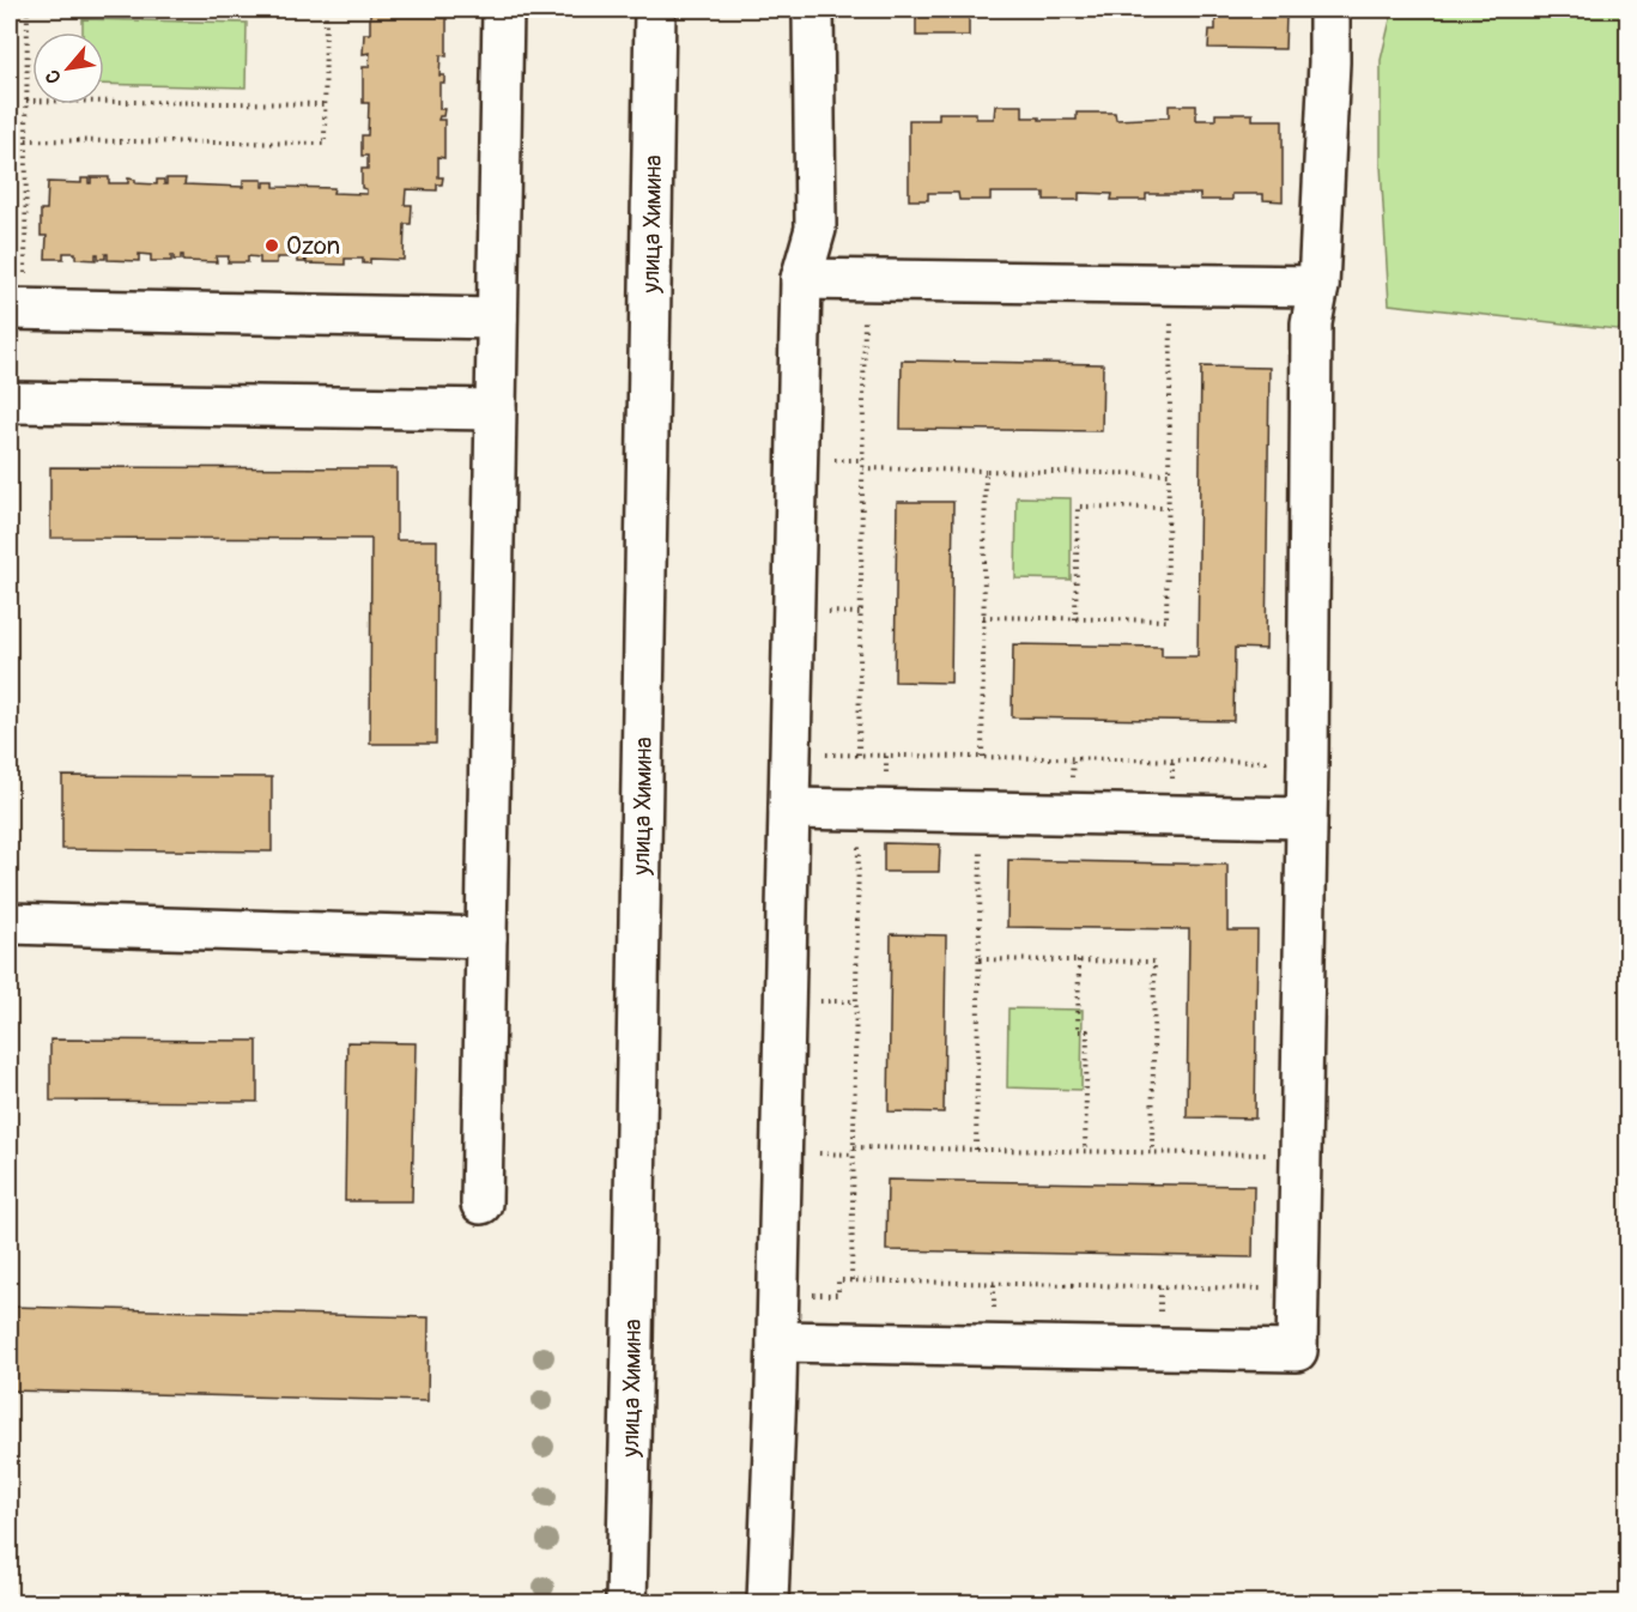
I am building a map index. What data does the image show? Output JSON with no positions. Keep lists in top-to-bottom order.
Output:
{
  "streets": {
    "street": ["улица Химина"]
  },
  "places": ["Ozon"],
  "north": "bottom left"
}
